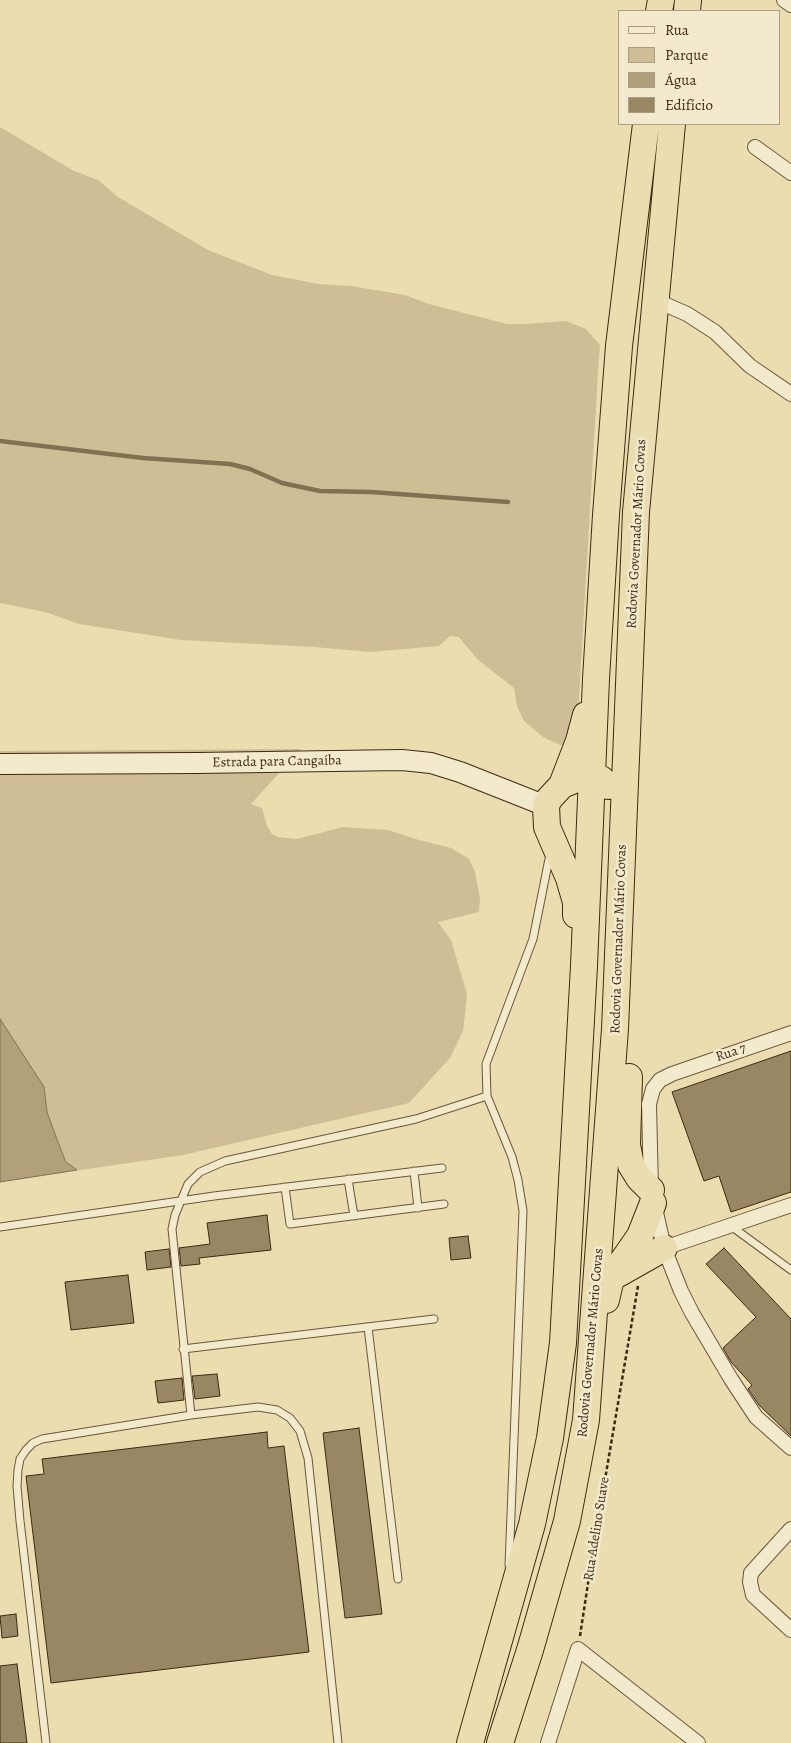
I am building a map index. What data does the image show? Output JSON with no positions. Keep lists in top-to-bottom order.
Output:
{
  "streets": {
    "highway": ["Rodovia Governador Mário Covas"],
    "street": ["Estrada para Cangaíba", "Rua 7"],
    "path": ["Rua Adelino Suave"]
  },
  "crossings": [
    ["Rua 7", "Rua Adelino Suave"]
  ],
  "legend": [
    "Rua",
    "Parque",
    "Água",
    "Edifício"
  ]
}
